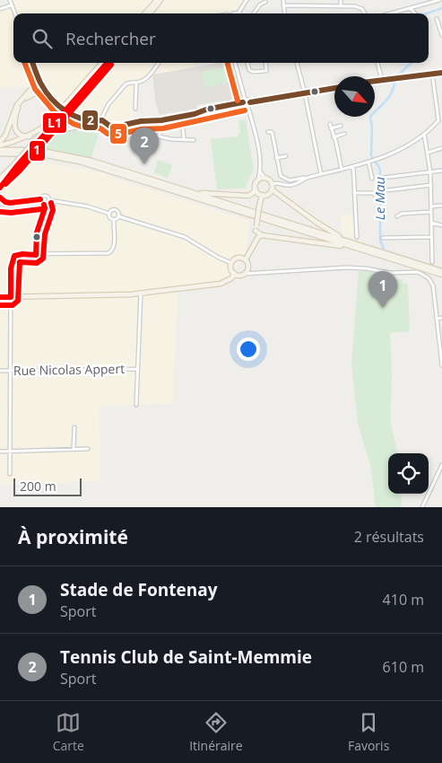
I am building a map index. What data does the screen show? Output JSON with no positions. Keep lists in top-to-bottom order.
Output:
{
  "streets": {
    "street": ["Rue Nicolas Appert"]
  },
  "water": ["Le Mau"],
  "lines": [
    "transit line 2",
    "transit line 5",
    "transit line L1",
    "transit line 1"
  ],
  "scale_bar": "200 m",
  "north": "bottom right",
  "page": {
    "search": "Rechercher",
    "pins": ["2", "1"],
    "scale": "200 m",
    "heading": ["À proximité", "2 résultats"],
    "list": [
      {
        "mark": "1",
        "name": "Stade de Fontenay",
        "note": "Sport",
        "value": "410 m"
      },
      {
        "mark": "2",
        "name": "Tennis Club de Saint-Memmie",
        "note": "Sport",
        "value": "610 m"
      }
    ],
    "nav": ["Carte", "Itinéraire", "Favoris"]
  }
}
